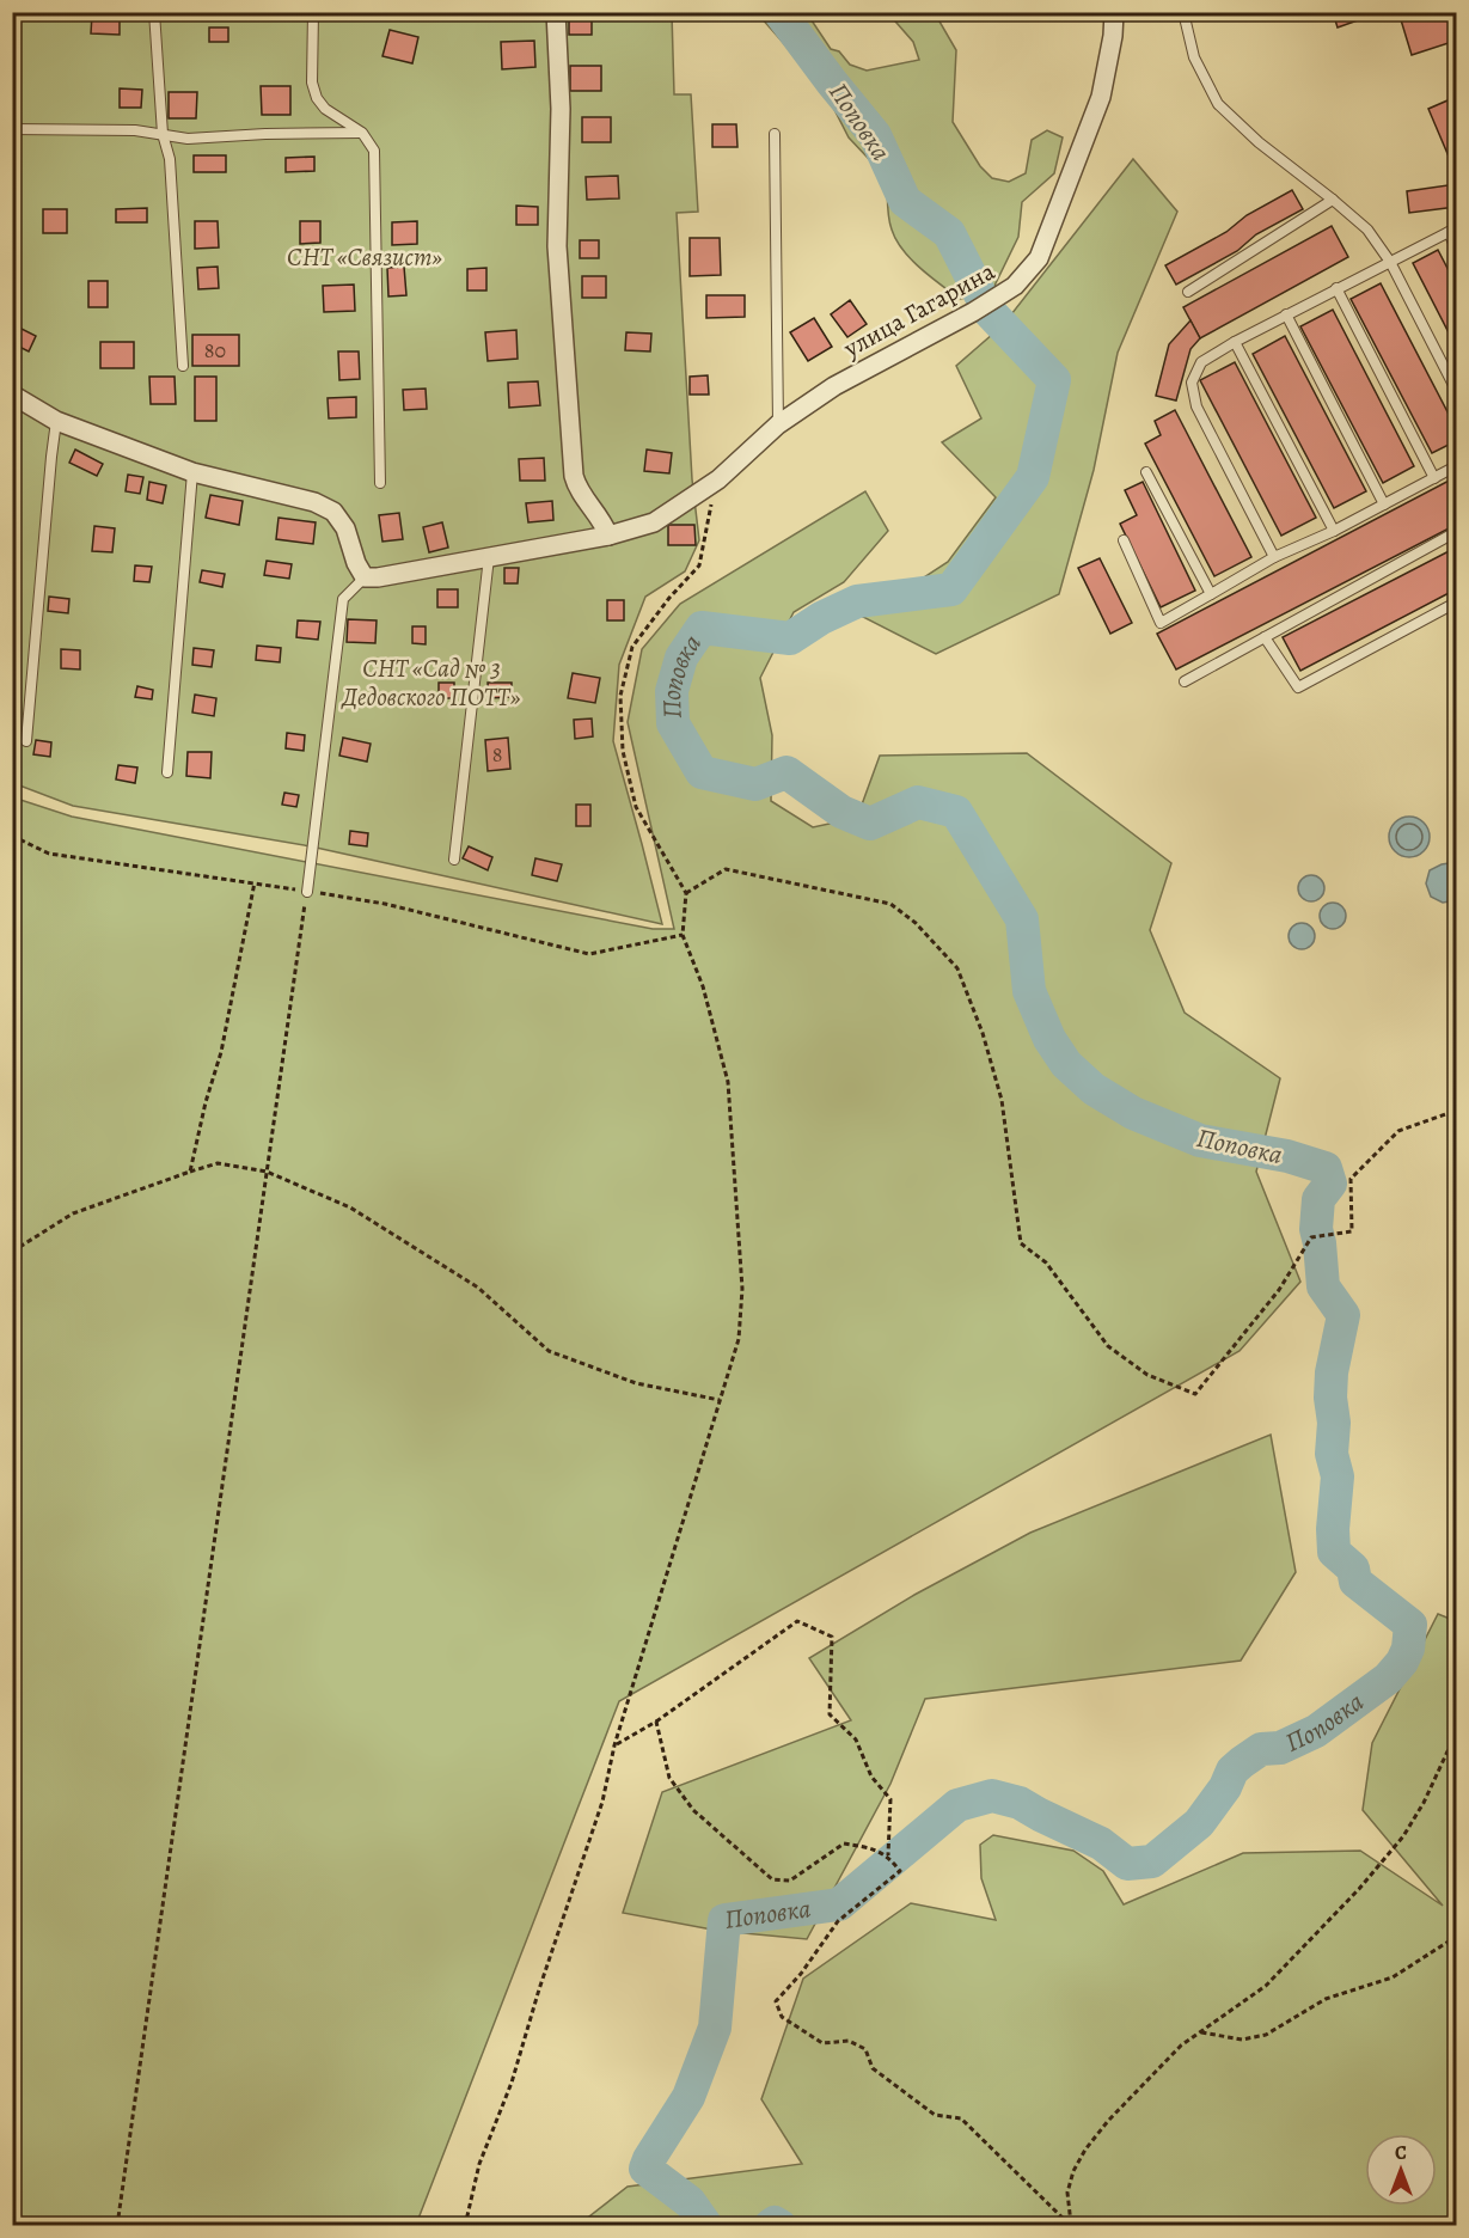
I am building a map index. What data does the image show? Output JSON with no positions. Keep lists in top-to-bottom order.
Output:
{
  "streets": {
    "street": ["улица Гагарина"]
  },
  "water": ["Поповка"],
  "parks": ["СНТ «Связист»", "СНТ «Сад № 3 Дедовского ПОТТ»"],
  "house_numbers": ["80", "8"],
  "north": "top"
}
